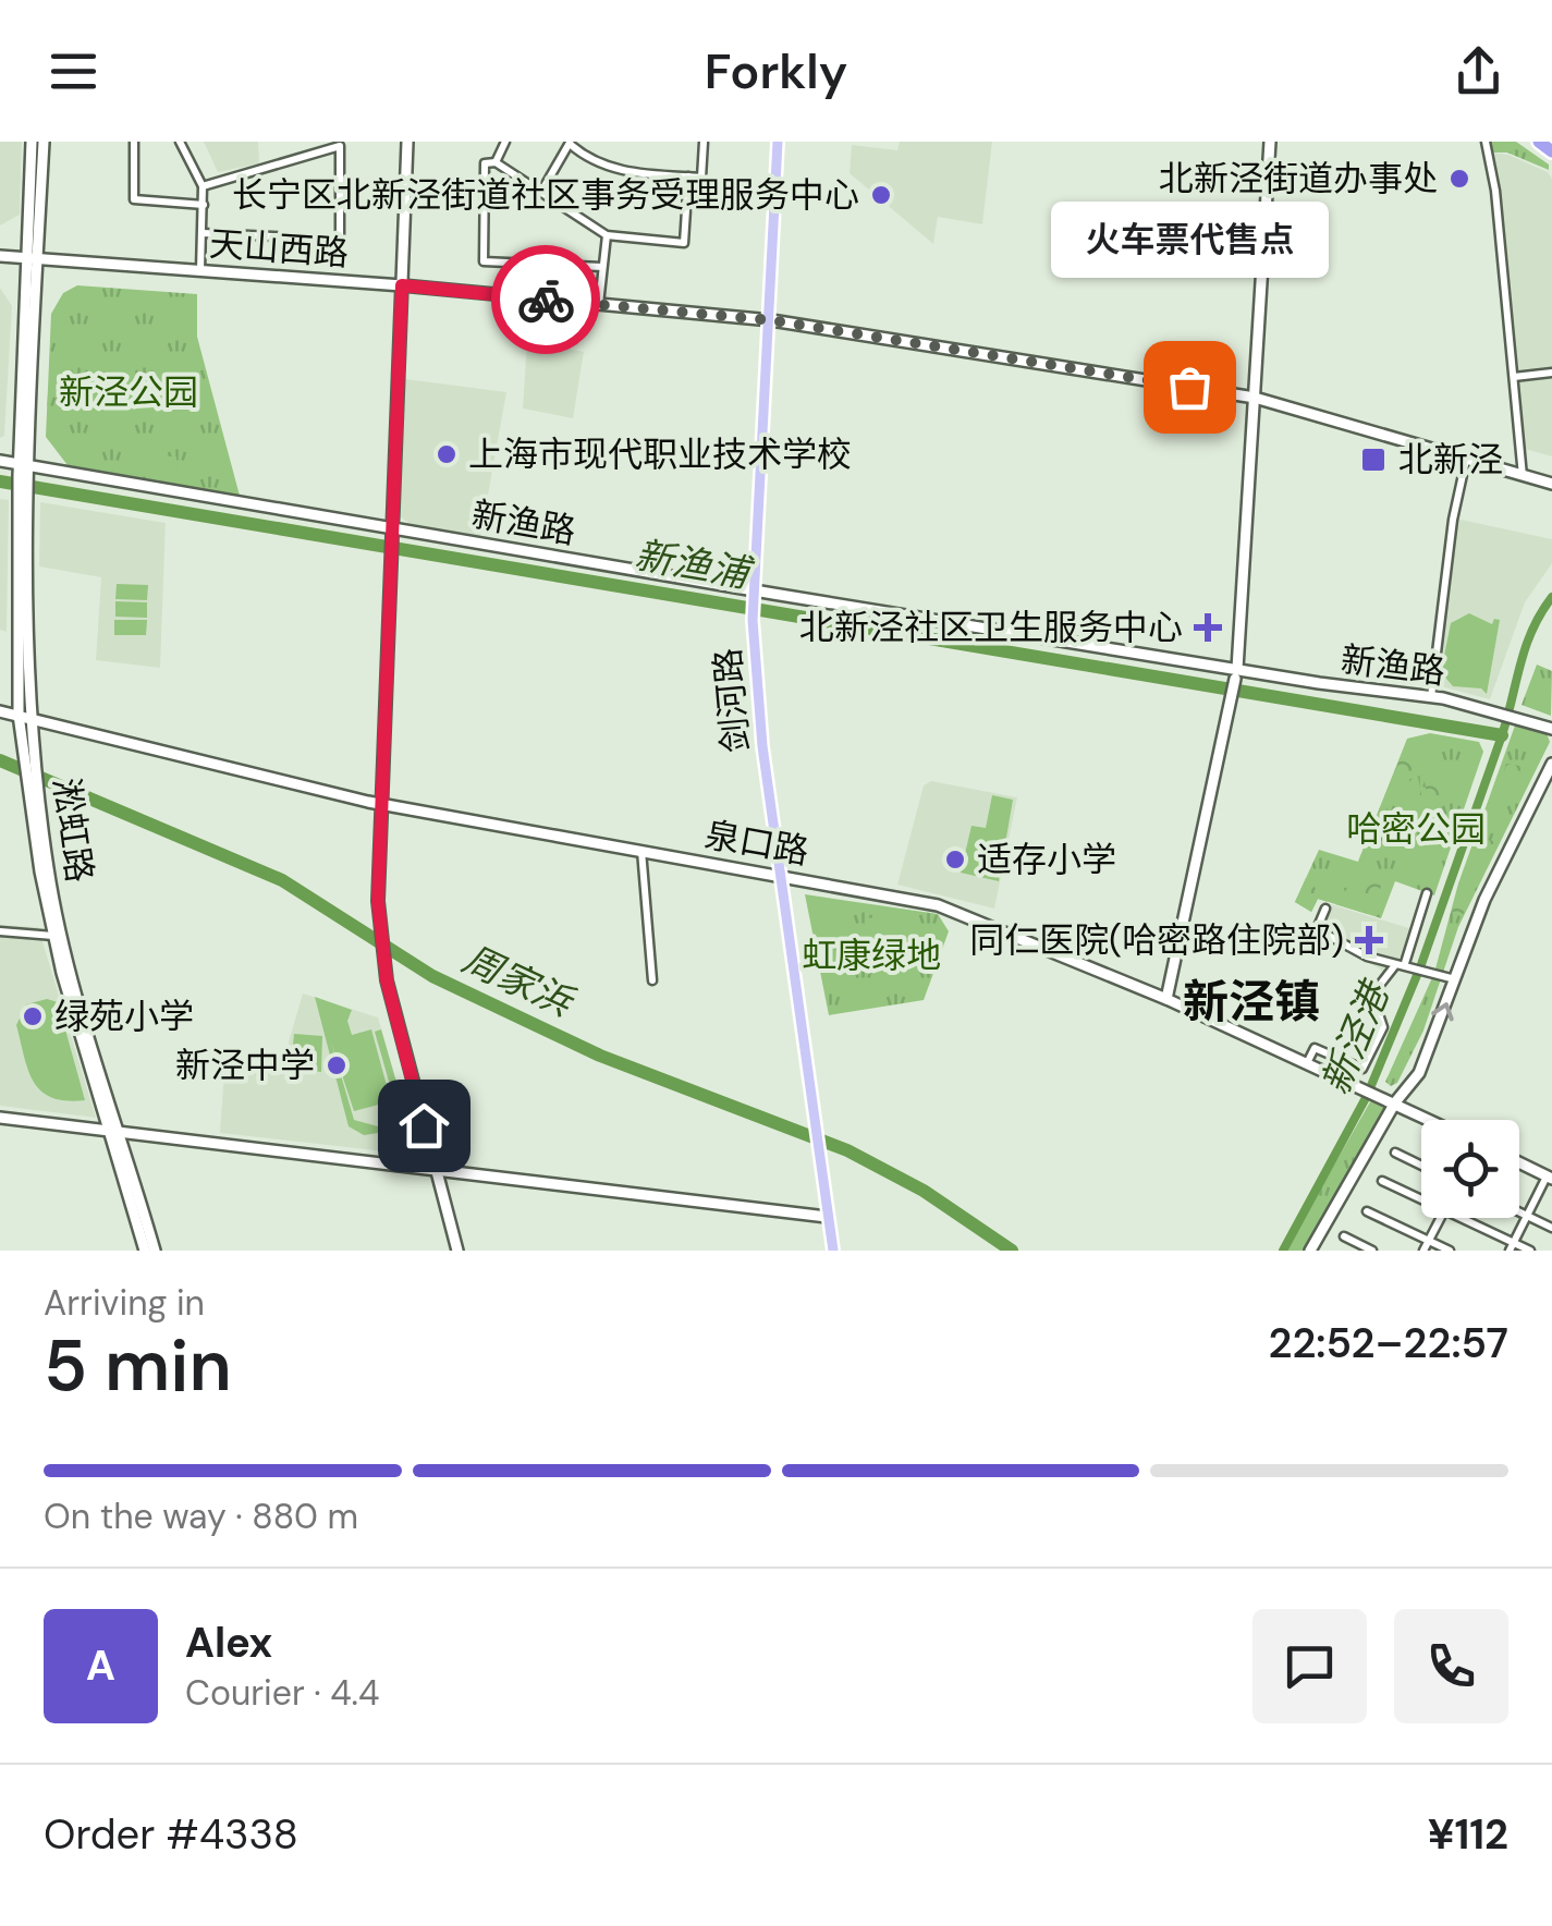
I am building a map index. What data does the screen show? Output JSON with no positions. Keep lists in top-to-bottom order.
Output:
{
  "streets": {
    "main road": ["剑河路"],
    "street": [
      "天山西路",
      "新渔路",
      "淞虹路",
      "泉口路"
    ]
  },
  "crossings": [
    ["天山西路", "剑河路"],
    ["天山西路", "淞虹路"],
    ["新渔路", "剑河路"],
    ["新渔路", "淞虹路"],
    ["剑河路", "泉口路"],
    ["淞虹路", "泉口路"]
  ],
  "districts": ["新泾镇"],
  "water": ["新渔浦", "周家浜", "新泾港"],
  "parks": ["新泾公园", "哈密公园", "虹康绿地"],
  "places": {
    "other": [
      "北新泾街道办事处",
      "长宁区北新泾街道社区事务受理服务中心",
      "火车票代售点",
      "上海市现代职业技术学校",
      "适存小学",
      "绿苑小学",
      "新泾中学"
    ],
    "transit": ["北新泾"],
    "health": ["北新泾社区卫生服务中心", "同仁医院(哈密路住院部)"]
  },
  "page": {
    "header": "Forkly",
    "bubble": "火车票代售点",
    "heading": ["5 min", "Arriving in", "22:52–22:57"],
    "panel": [
      "Alex",
      "Courier · 4.4",
      "Order #4338",
      "¥112"
    ],
    "bar": "On the way · 880 m",
    "round": "A"
  }
}
